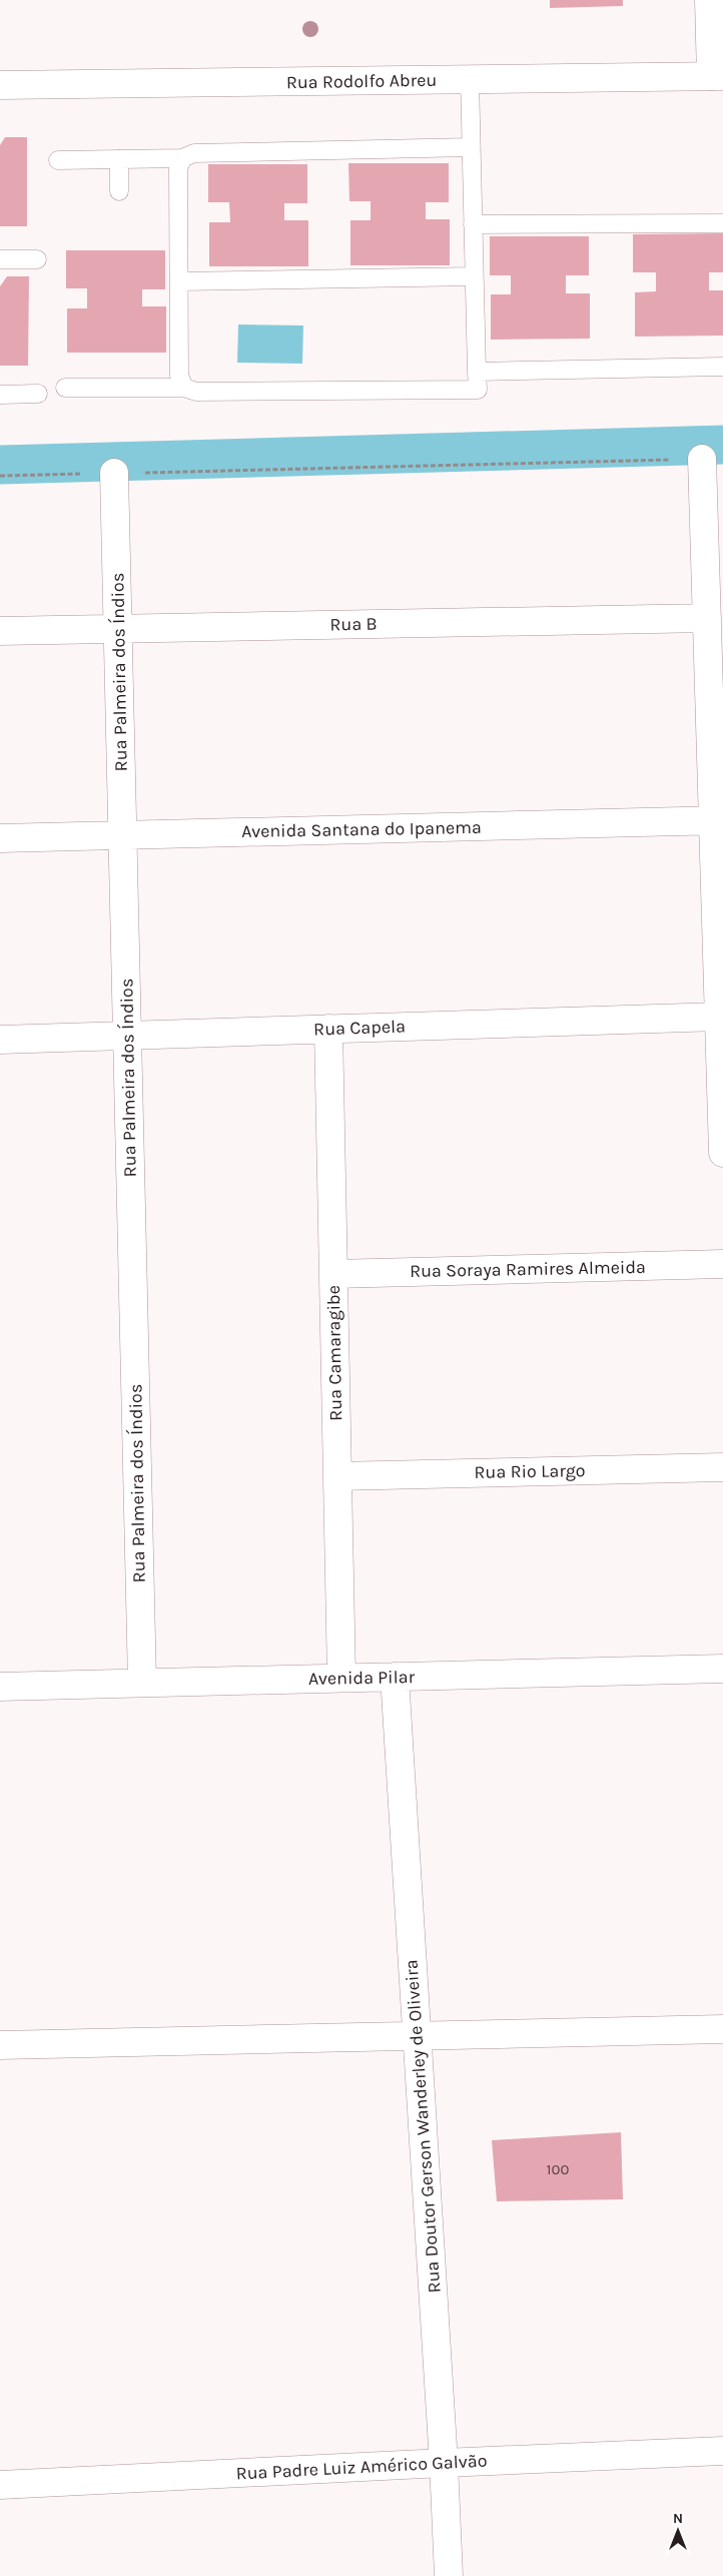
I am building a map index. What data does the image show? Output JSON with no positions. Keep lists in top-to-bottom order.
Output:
{
  "streets": {
    "street": [
      "Rua Rodolfo Abreu",
      "Rua B",
      "Rua Palmeira dos Índios",
      "Avenida Santana do Ipanema",
      "Rua Capela",
      "Rua Soraya Ramires Almeida",
      "Rua Camaragibe",
      "Rua Rio Largo",
      "Avenida Pilar",
      "Rua Doutor Gerson Wanderley de Oliveira",
      "Rua Padre Luiz Américo Galvão"
    ]
  },
  "crossings": [
    ["Rua B", "Rua Palmeira dos Índios"],
    ["Rua Palmeira dos Índios", "Avenida Santana do Ipanema"],
    ["Rua Palmeira dos Índios", "Rua Capela"],
    ["Rua Palmeira dos Índios", "Avenida Pilar"],
    ["Rua Capela", "Rua Camaragibe"],
    ["Rua Soraya Ramires Almeida", "Rua Camaragibe"],
    ["Rua Camaragibe", "Rua Rio Largo"],
    ["Rua Camaragibe", "Avenida Pilar"],
    ["Avenida Pilar", "Rua Doutor Gerson Wanderley de Oliveira"],
    ["Rua Doutor Gerson Wanderley de Oliveira", "Rua Padre Luiz Américo Galvão"]
  ],
  "house_numbers": ["100"],
  "north": "top"
}
